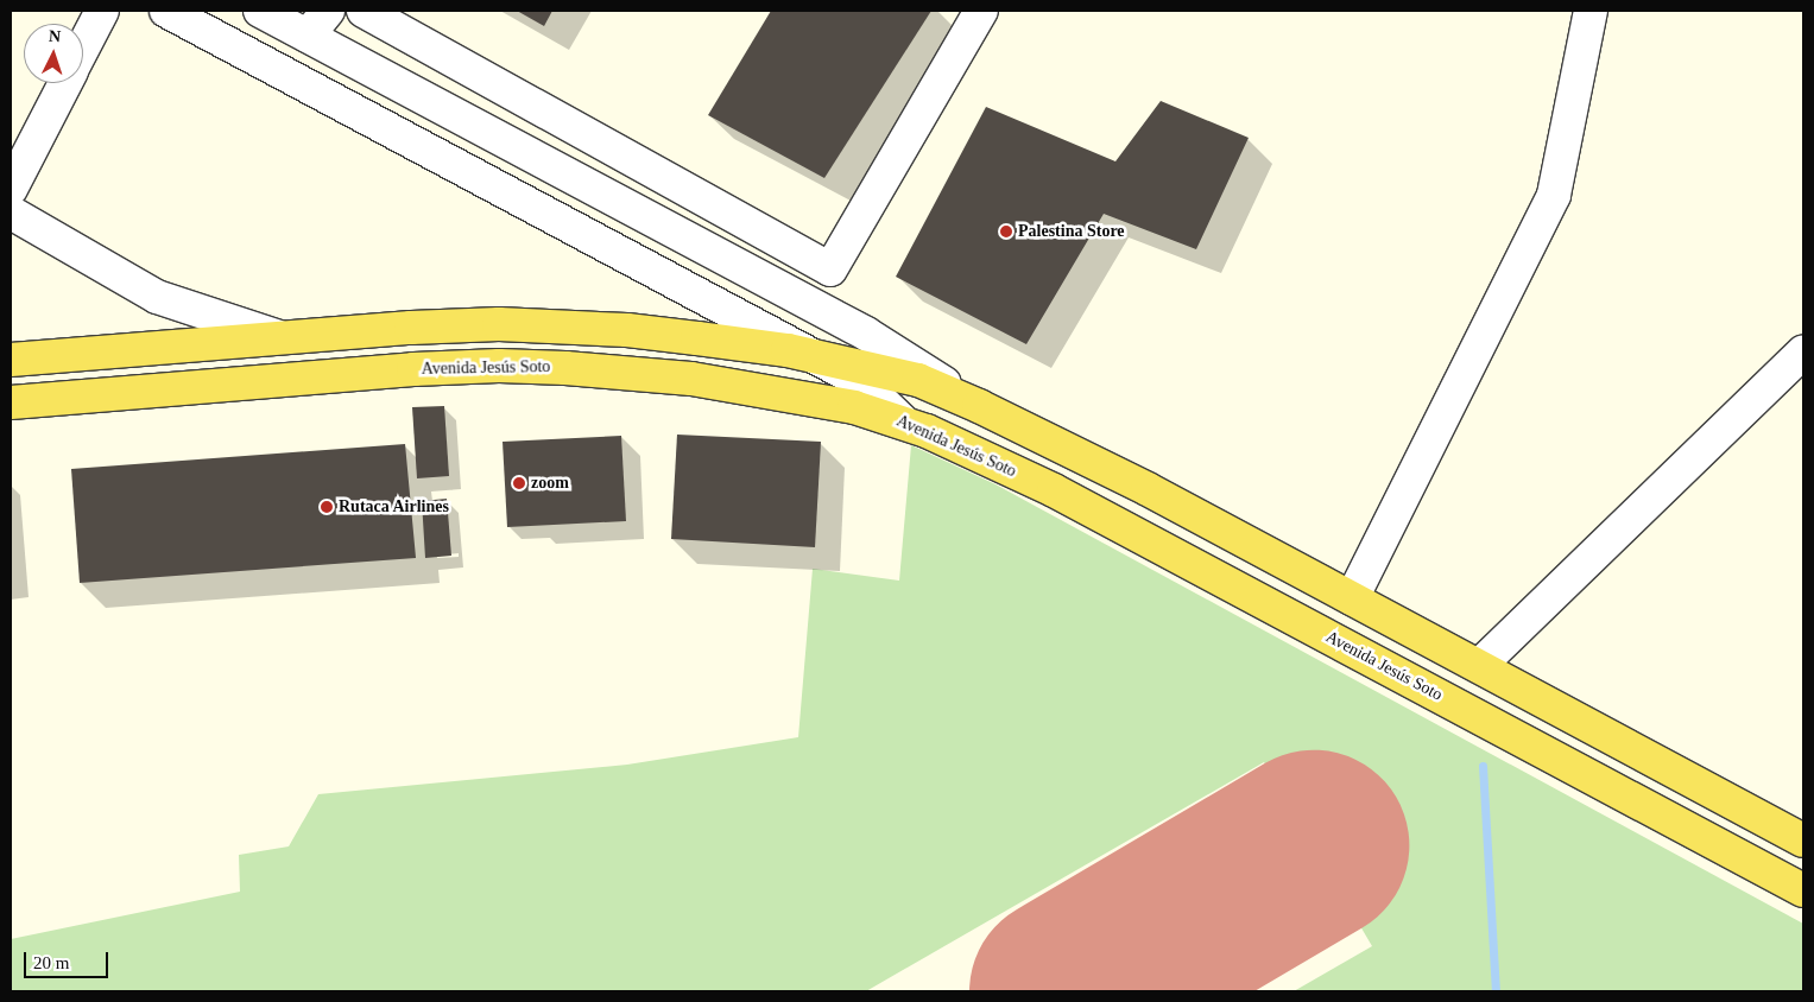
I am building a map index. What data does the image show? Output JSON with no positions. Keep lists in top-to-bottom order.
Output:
{
  "streets": {
    "main road": ["Avenida Jesús Soto"]
  },
  "places": ["Palestina Store", "zoom", "Rutaca Airlines"],
  "scale_bar": "20 m",
  "north": "top"
}
